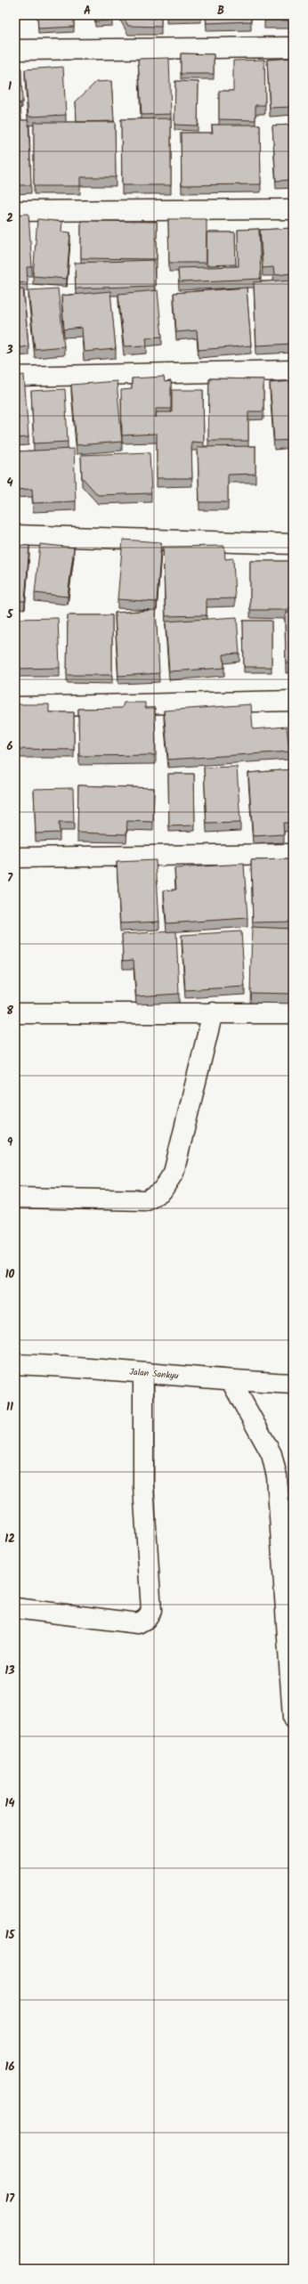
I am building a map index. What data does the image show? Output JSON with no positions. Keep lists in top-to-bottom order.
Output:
{
  "streets": {
    "street": ["Jalan Sankyu"]
  },
  "grid": {
    "columns": ["A", "B"],
    "rows": [
      "1",
      "2",
      "3",
      "4",
      "5",
      "6",
      "7",
      "8",
      "9",
      "10",
      "11",
      "12",
      "13",
      "14",
      "15",
      "16",
      "17"
    ]
  }
}
